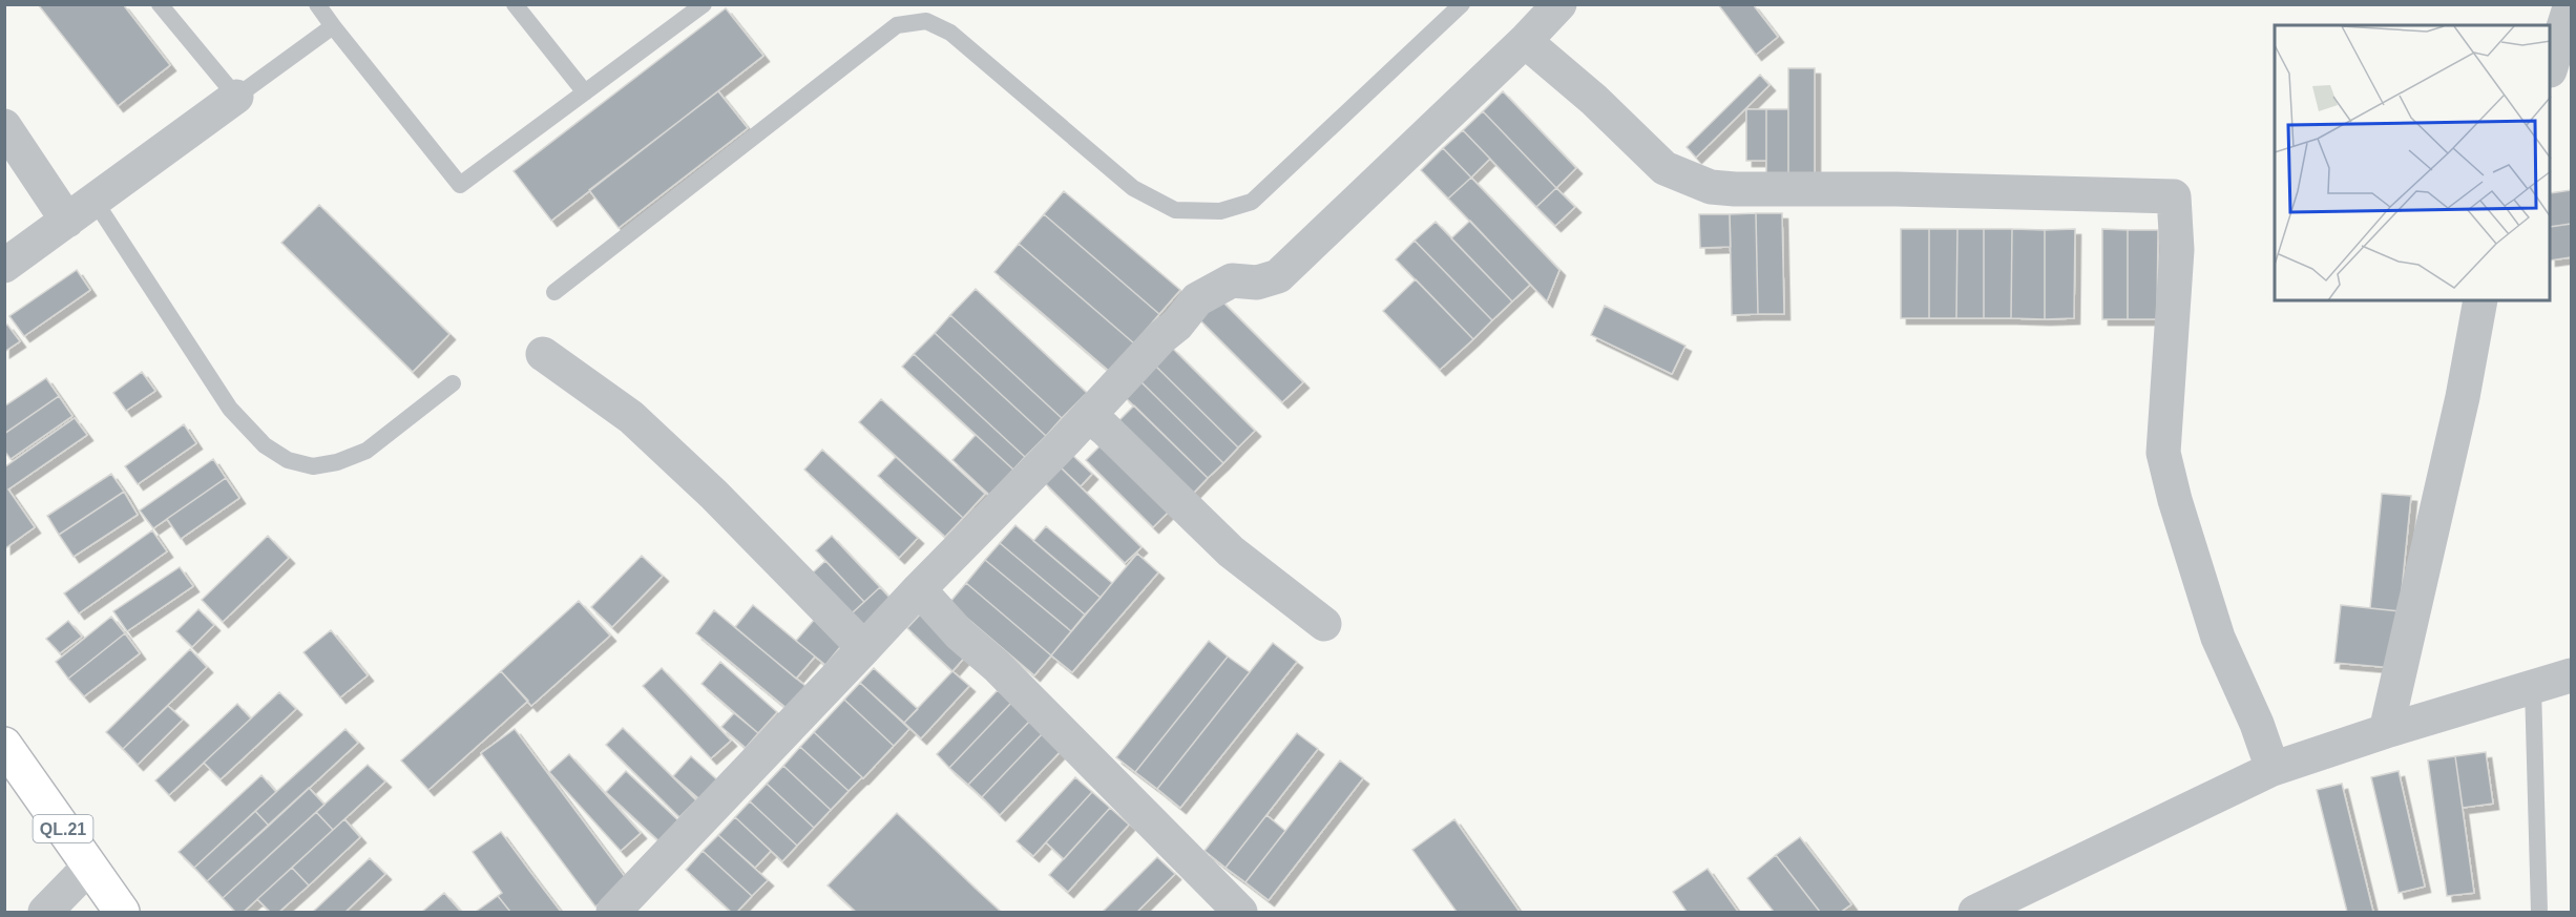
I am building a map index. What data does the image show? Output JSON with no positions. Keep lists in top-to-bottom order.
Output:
{
  "streets": {
    "highway": ["QL.21"]
  }
}
